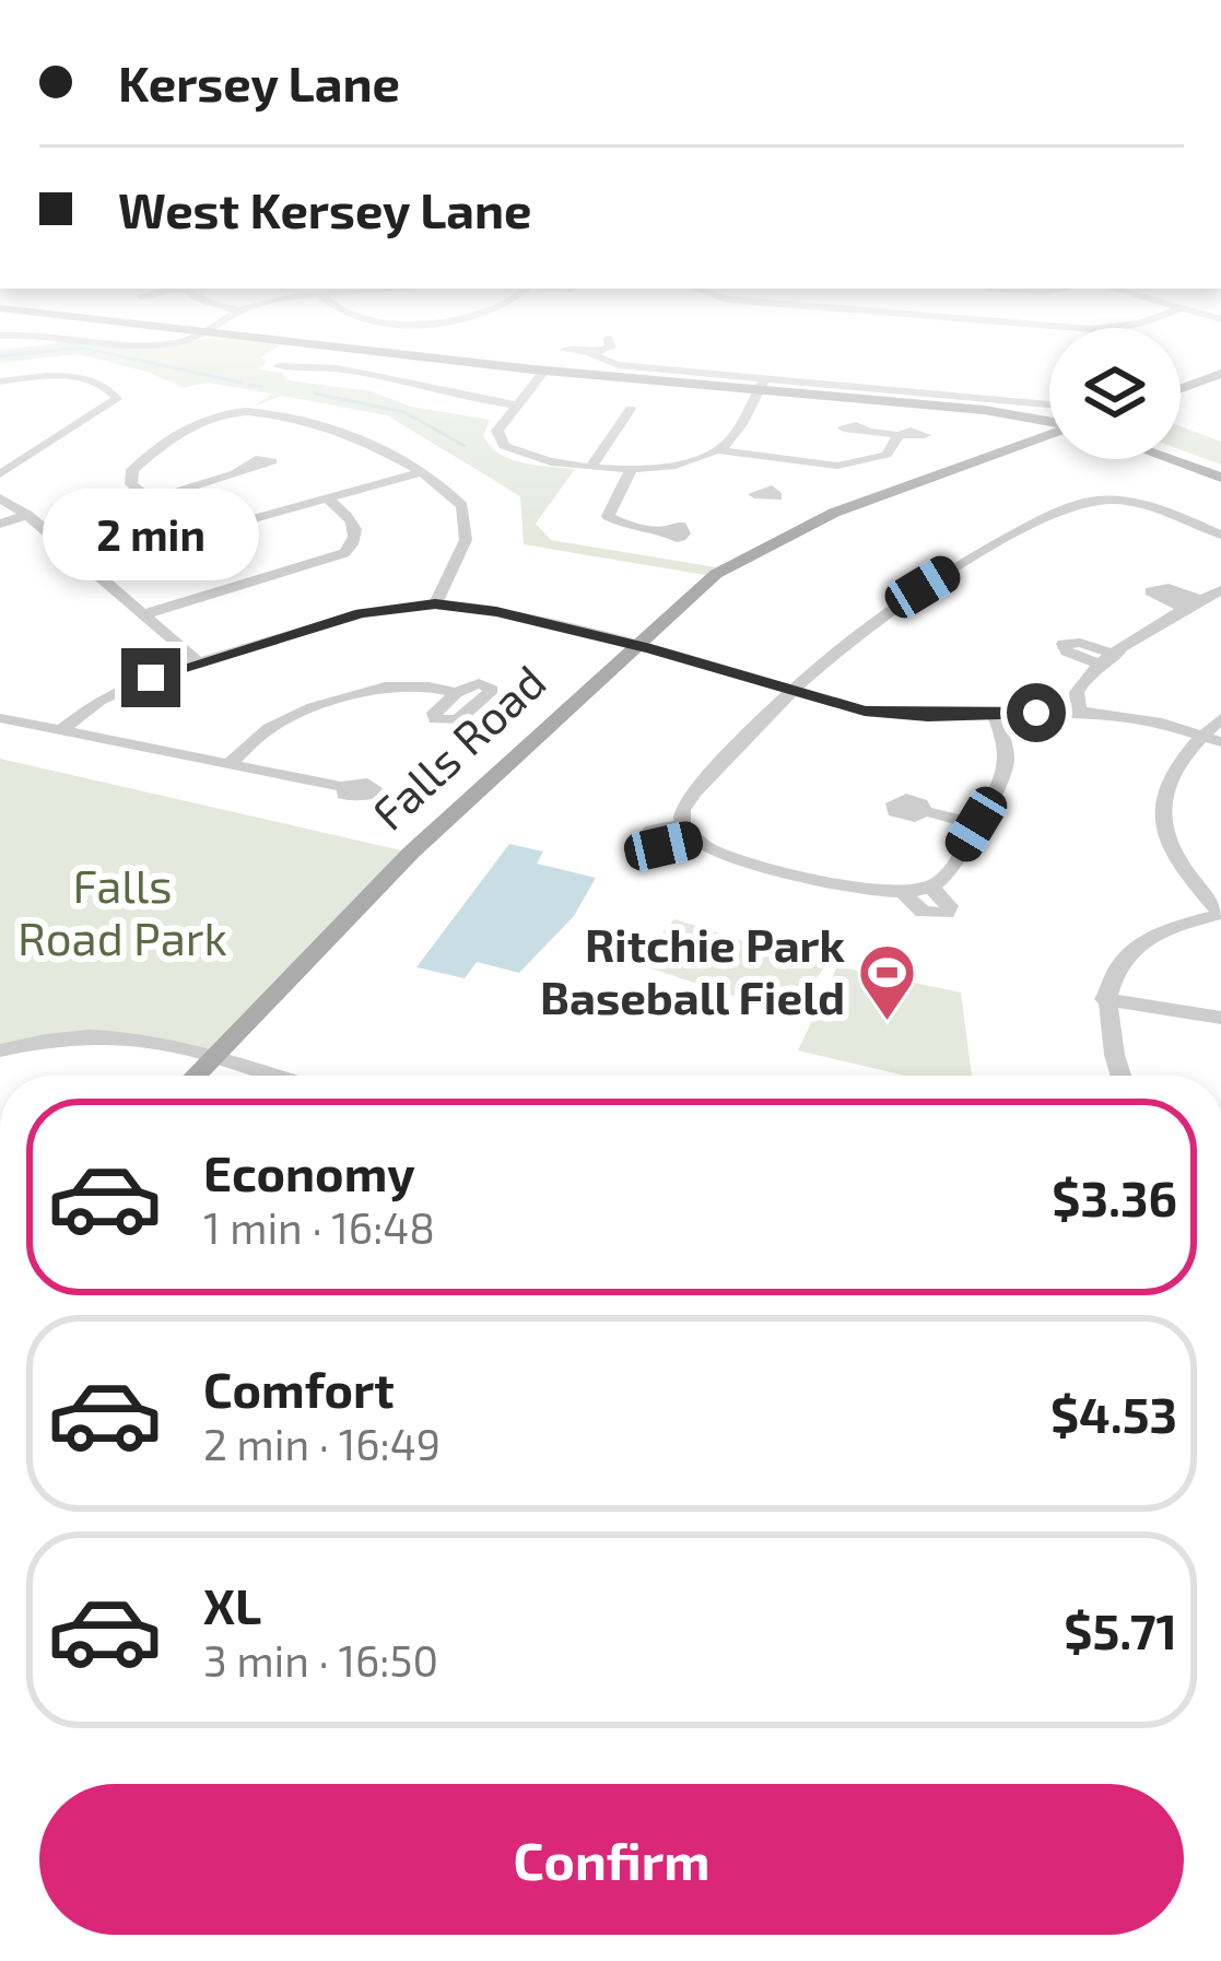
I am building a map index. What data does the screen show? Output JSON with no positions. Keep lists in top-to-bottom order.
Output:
{
  "streets": {
    "main road": ["Falls Road"]
  },
  "parks": ["Falls Road Park"],
  "places": {
    "sports": ["Ritchie Park Baseball Field"]
  },
  "page": {
    "banner": ["Kersey Lane", "West Kersey Lane"],
    "bubble": "2 min",
    "list": [
      {
        "name": "Economy",
        "note": "1 min · 16:48",
        "value": "$3.36"
      },
      {
        "name": "Comfort",
        "note": "2 min · 16:49",
        "value": "$4.53"
      },
      {
        "name": "XL",
        "note": "3 min · 16:50",
        "value": "$5.71"
      }
    ],
    "buttons": "Confirm"
  }
}
